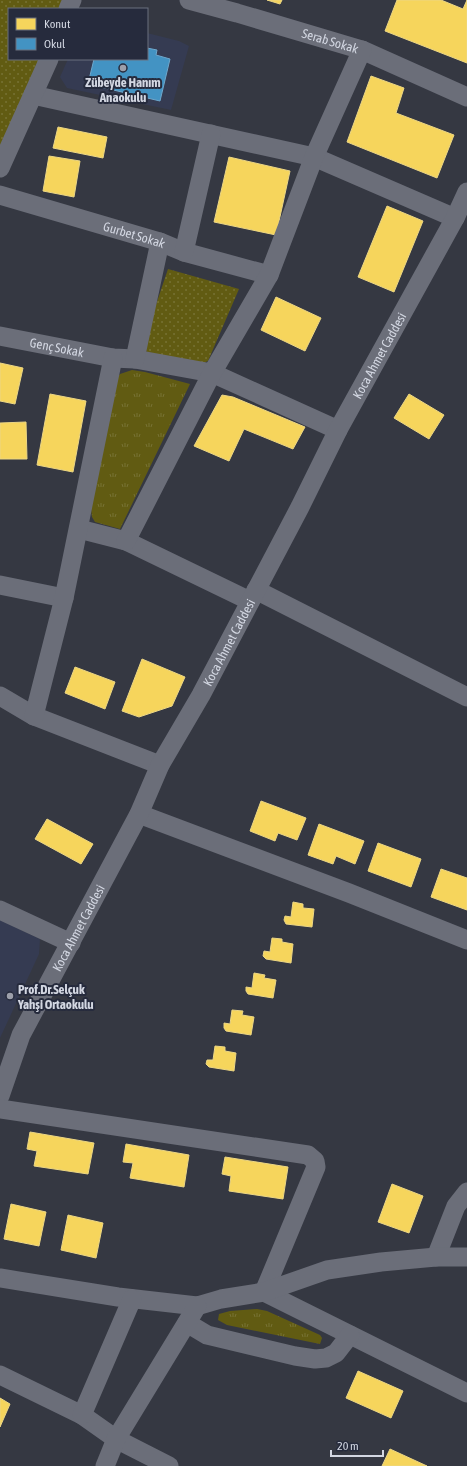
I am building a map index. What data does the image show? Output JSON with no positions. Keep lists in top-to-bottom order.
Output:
{
  "streets": {
    "street": [
      "Serab Sokak",
      "Gurbet Sokak",
      "Genç Sokak",
      "Koca Ahmet Caddesi"
    ]
  },
  "crossings": [
    ["Genç Sokak", "Koca Ahmet Caddesi"]
  ],
  "places": ["Zübeyde Hanım Anaokulu", "Prof.Dr.Selçuk Yahşi Ortaokulu"],
  "legend": ["Konut", "Okul"],
  "scale_bar": "20 m"
}
